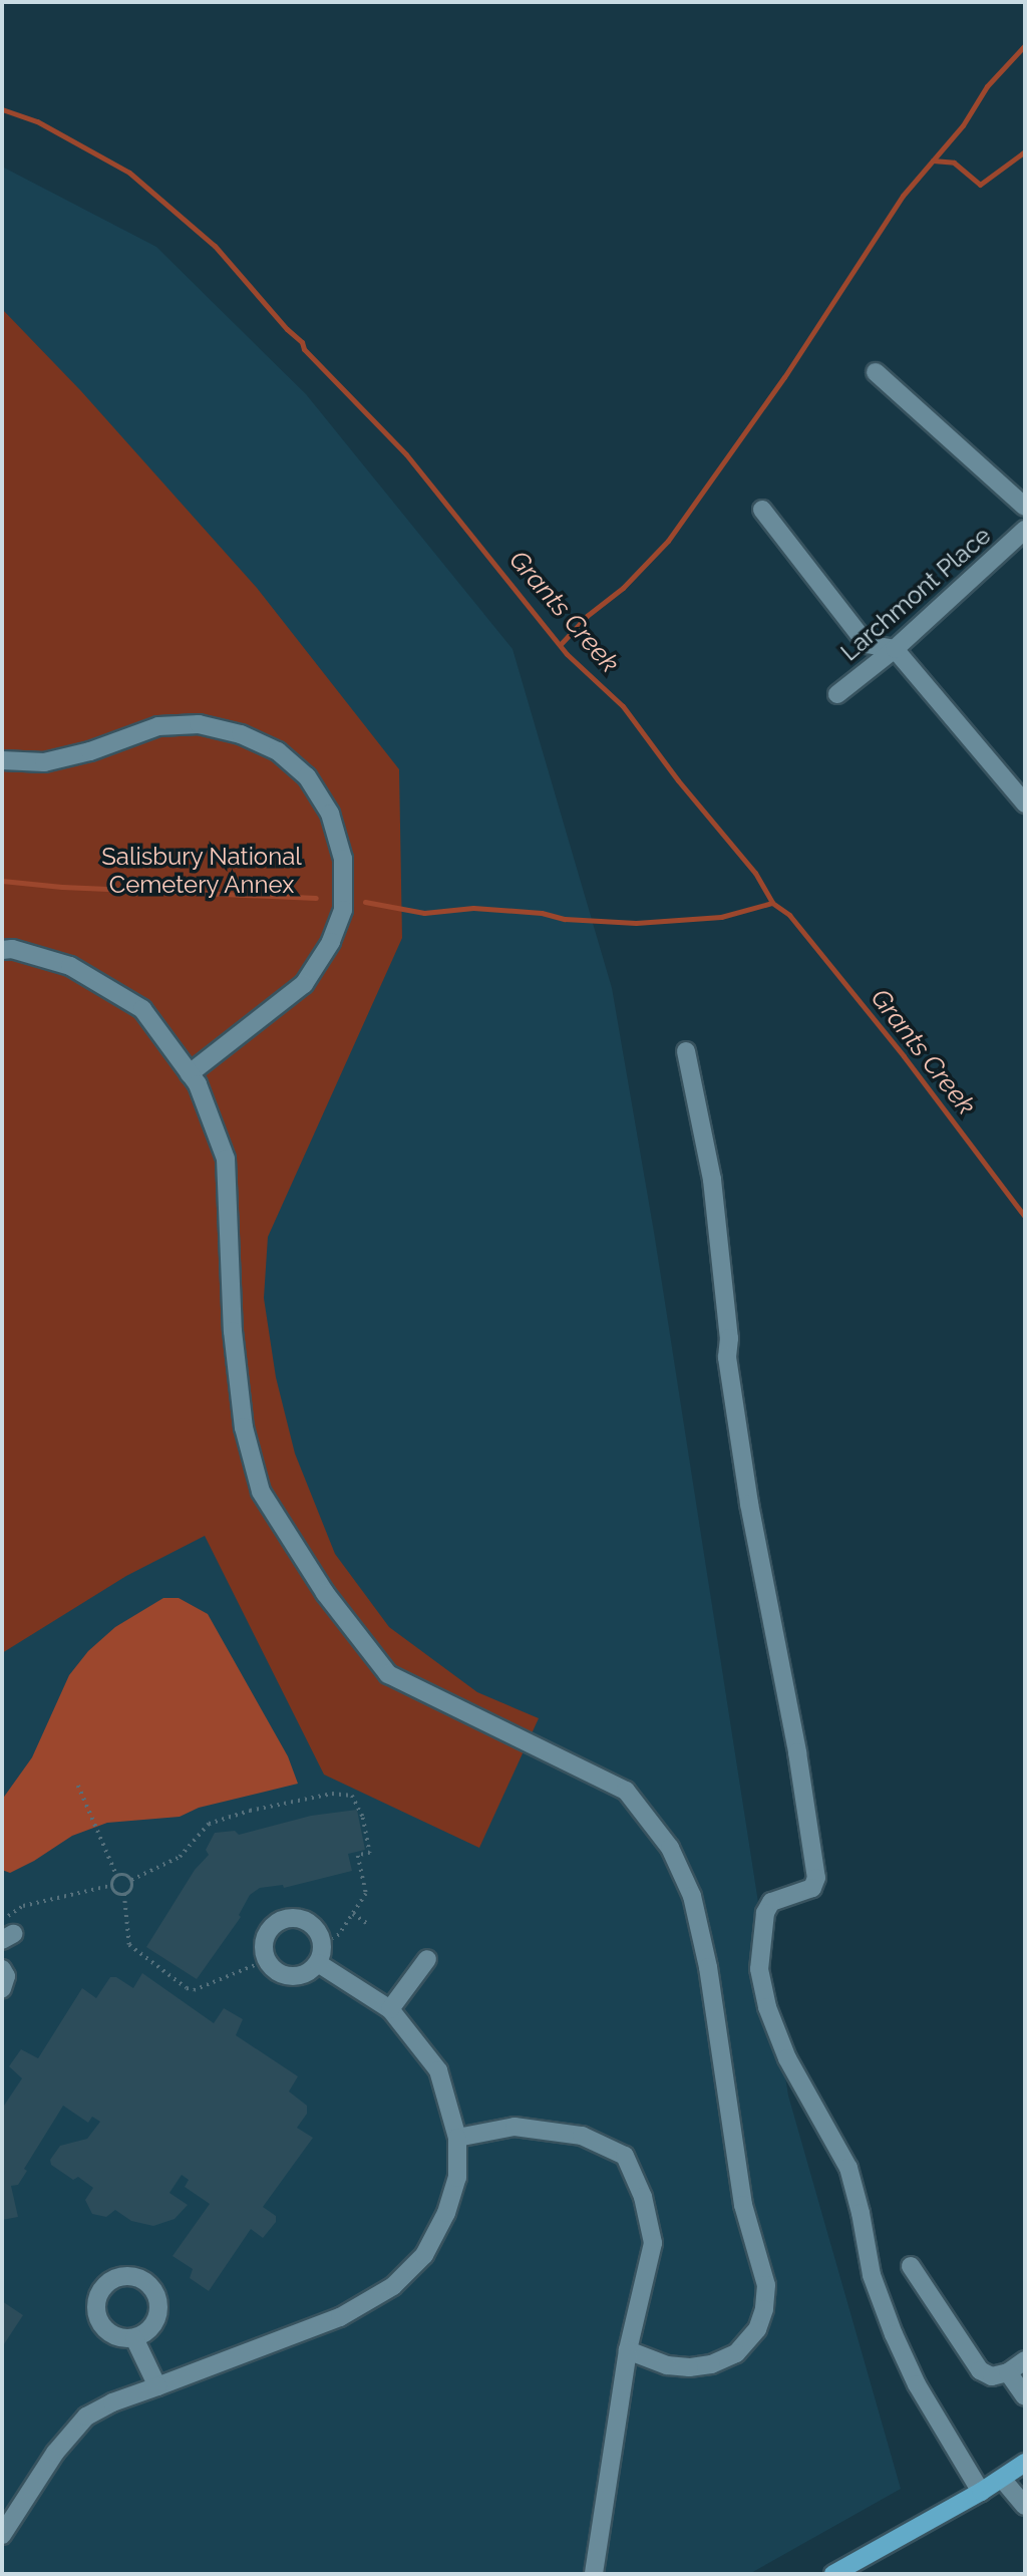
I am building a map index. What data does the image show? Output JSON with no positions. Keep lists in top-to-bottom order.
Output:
{
  "streets": {
    "street": ["Larchmont Place"]
  },
  "water": ["Grants Creek"],
  "parks": ["Salisbury National Cemetery Annex"]
}
